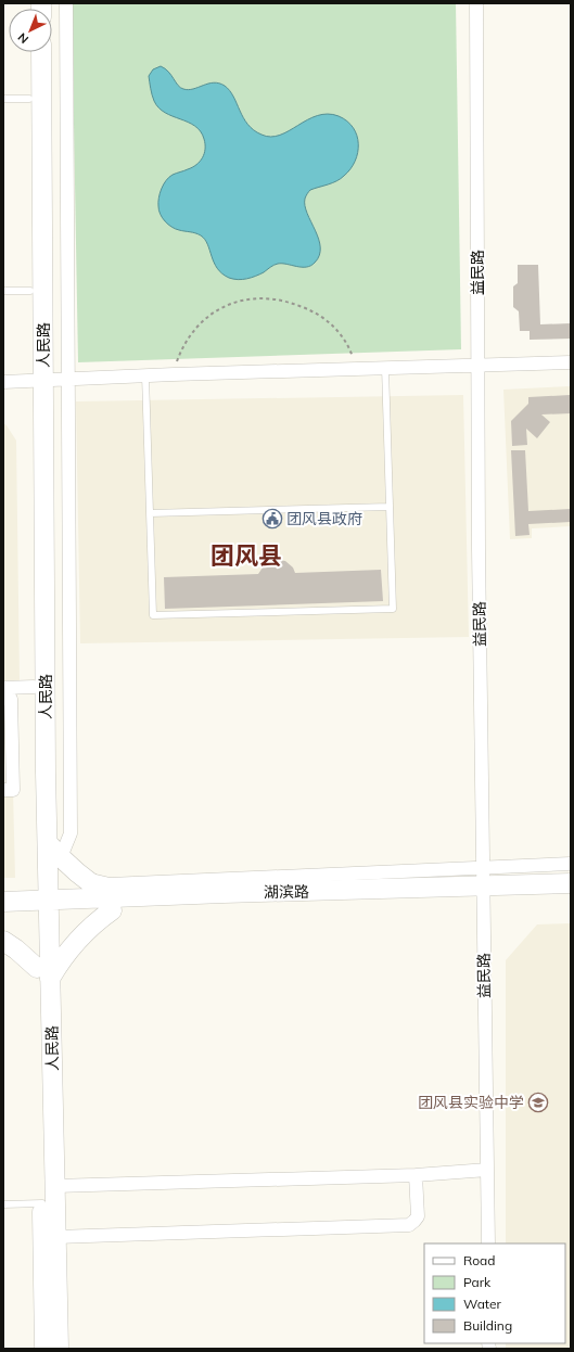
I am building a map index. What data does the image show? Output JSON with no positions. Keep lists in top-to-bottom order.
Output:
{
  "streets": {
    "street": ["益民路", "人民路", "湖滨路"]
  },
  "crossings": [
    ["益民路", "湖滨路"],
    ["人民路", "湖滨路"]
  ],
  "districts": ["团风县"],
  "places": {
    "public building": ["团风县政府"],
    "school or university": ["团风县实验中学"]
  },
  "legend": [
    "Road",
    "Park",
    "Water",
    "Building"
  ],
  "north": "bottom left"
}
